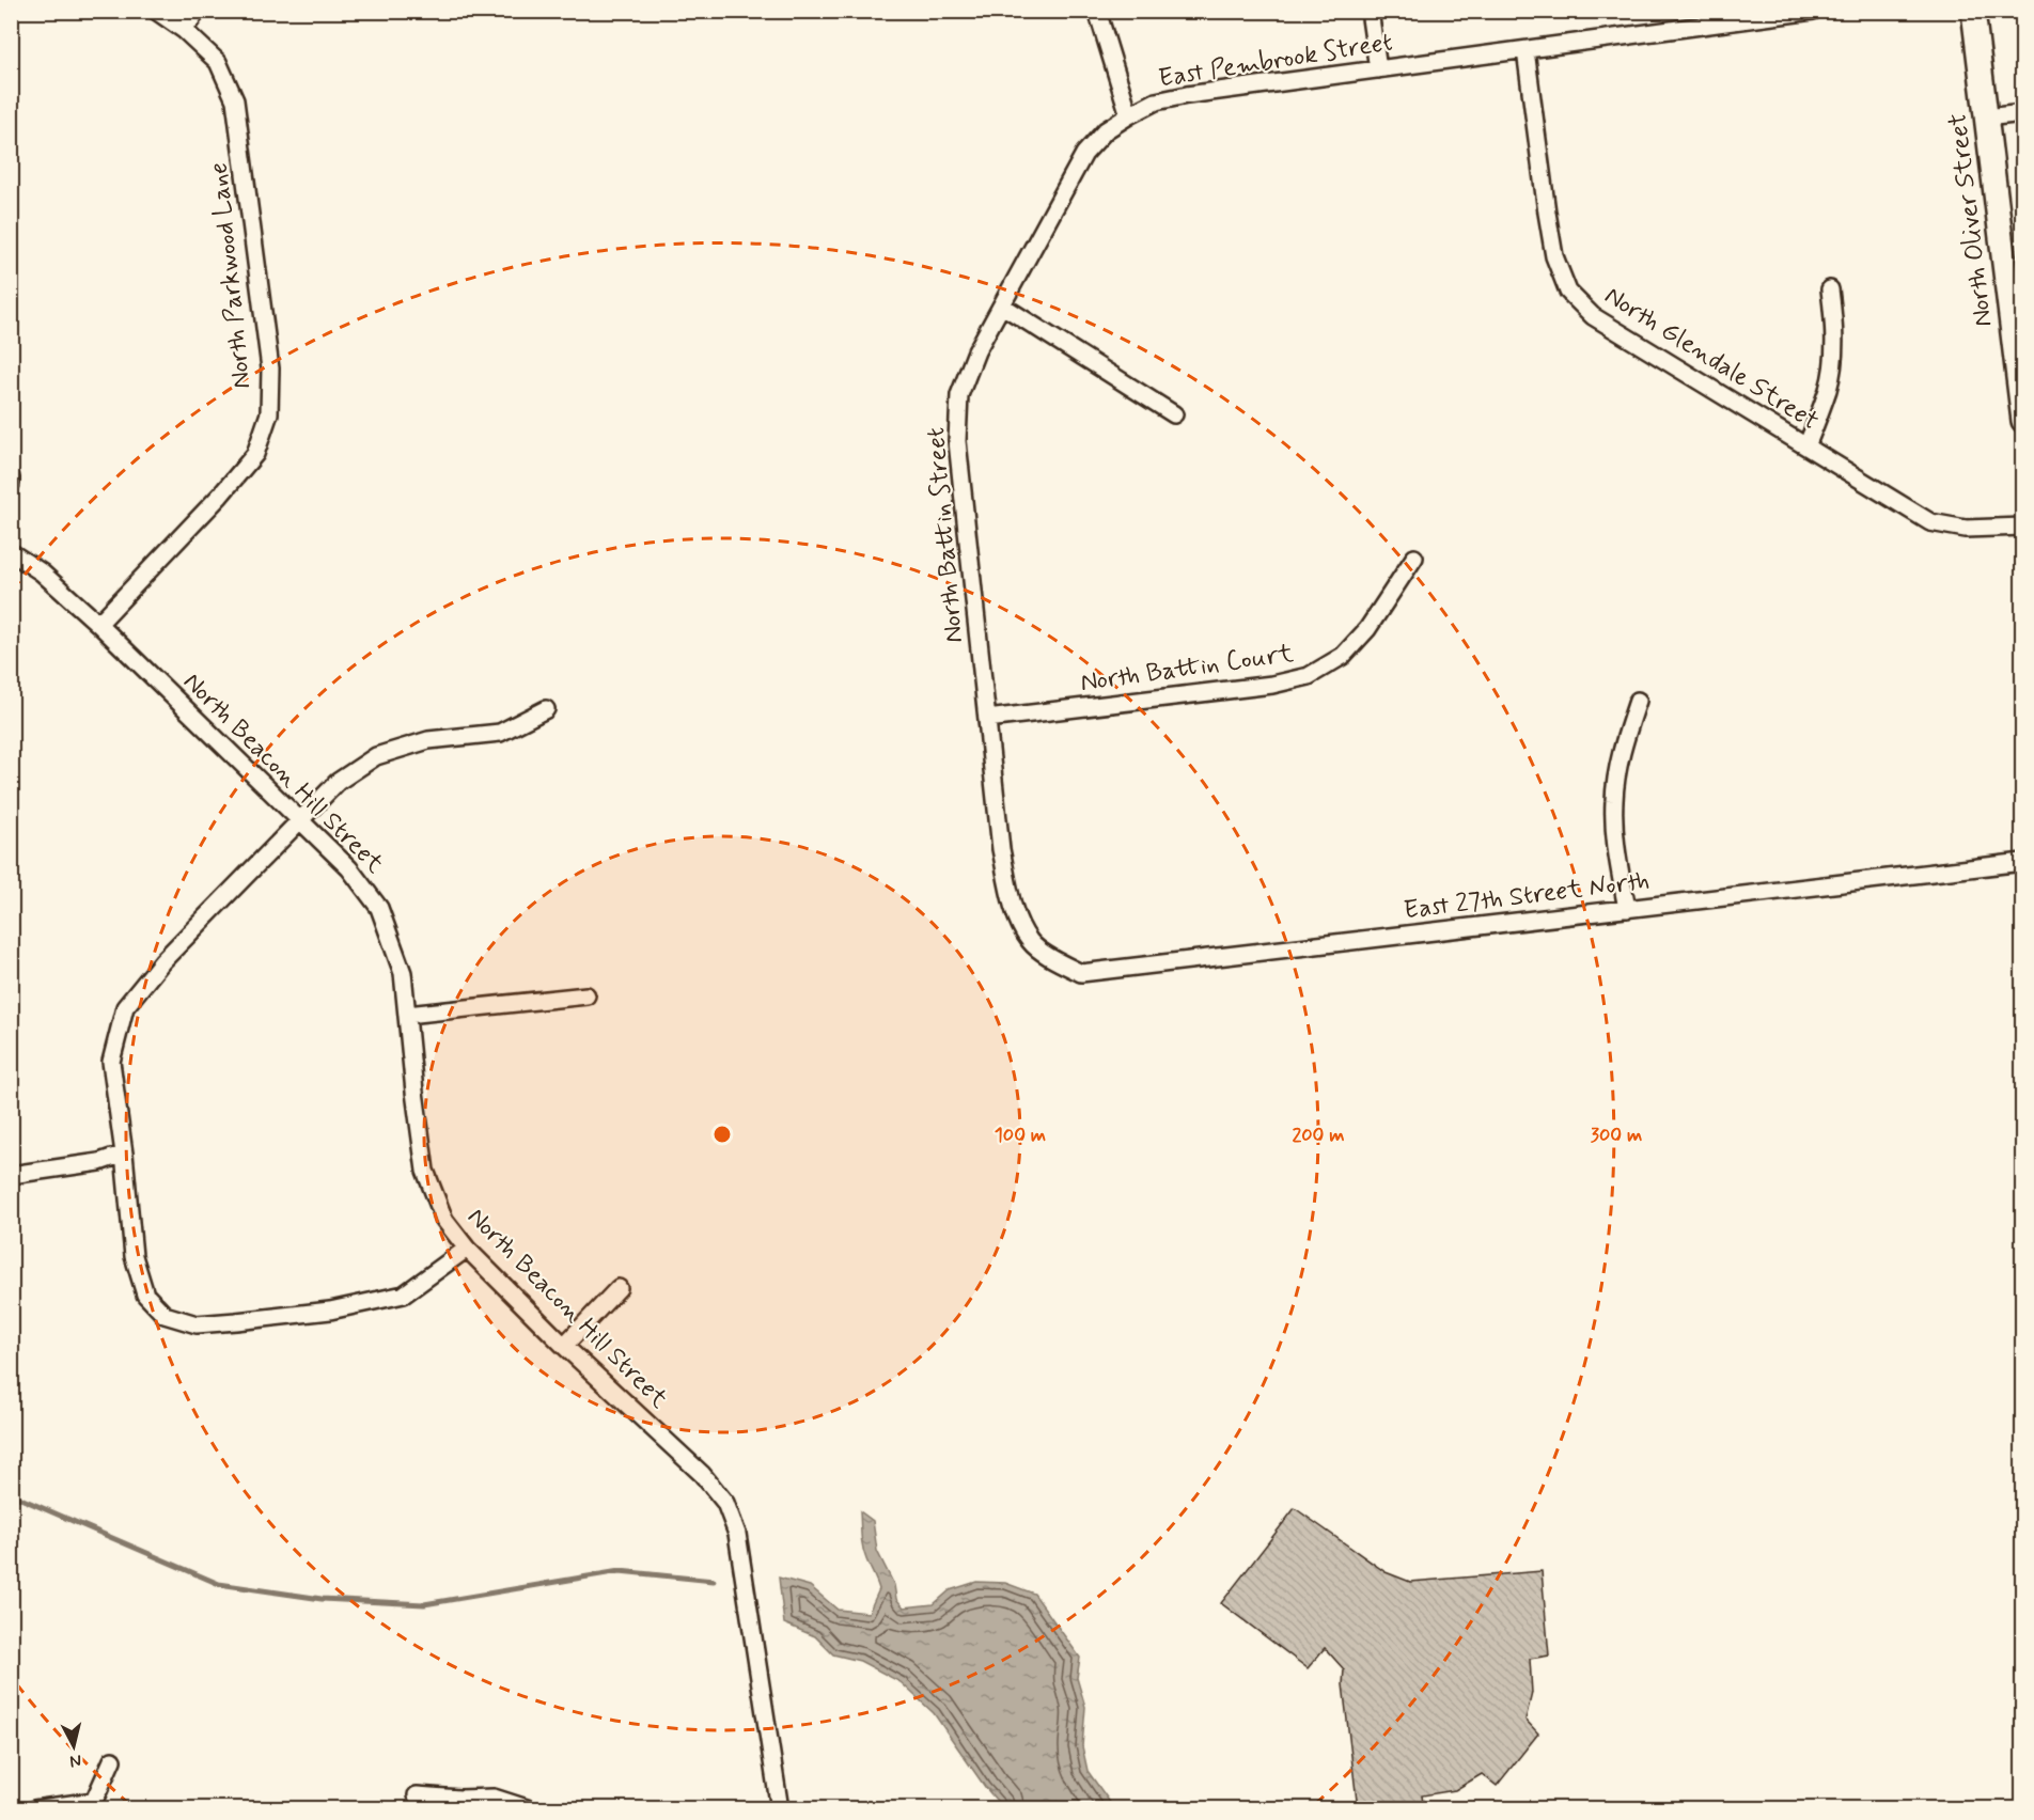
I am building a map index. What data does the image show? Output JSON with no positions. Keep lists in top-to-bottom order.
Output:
{
  "streets": {
    "main road": ["North Oliver Street"],
    "street": [
      "East Pembrook Street",
      "North Parkwood Lane",
      "North Glendale Street",
      "North Battin Street",
      "North Battin Court",
      "North Beacon Hill Street",
      "East 27th Street North"
    ]
  },
  "crossings": [
    ["East Pembrook Street", "North Glendale Street"],
    ["East Pembrook Street", "North Battin Street"],
    ["North Parkwood Lane", "North Beacon Hill Street"],
    ["North Battin Street", "North Battin Court"],
    ["North Battin Street", "East 27th Street North"]
  ],
  "north": "bottom",
  "rings": ["100 m", "200 m", "300 m"]
}
